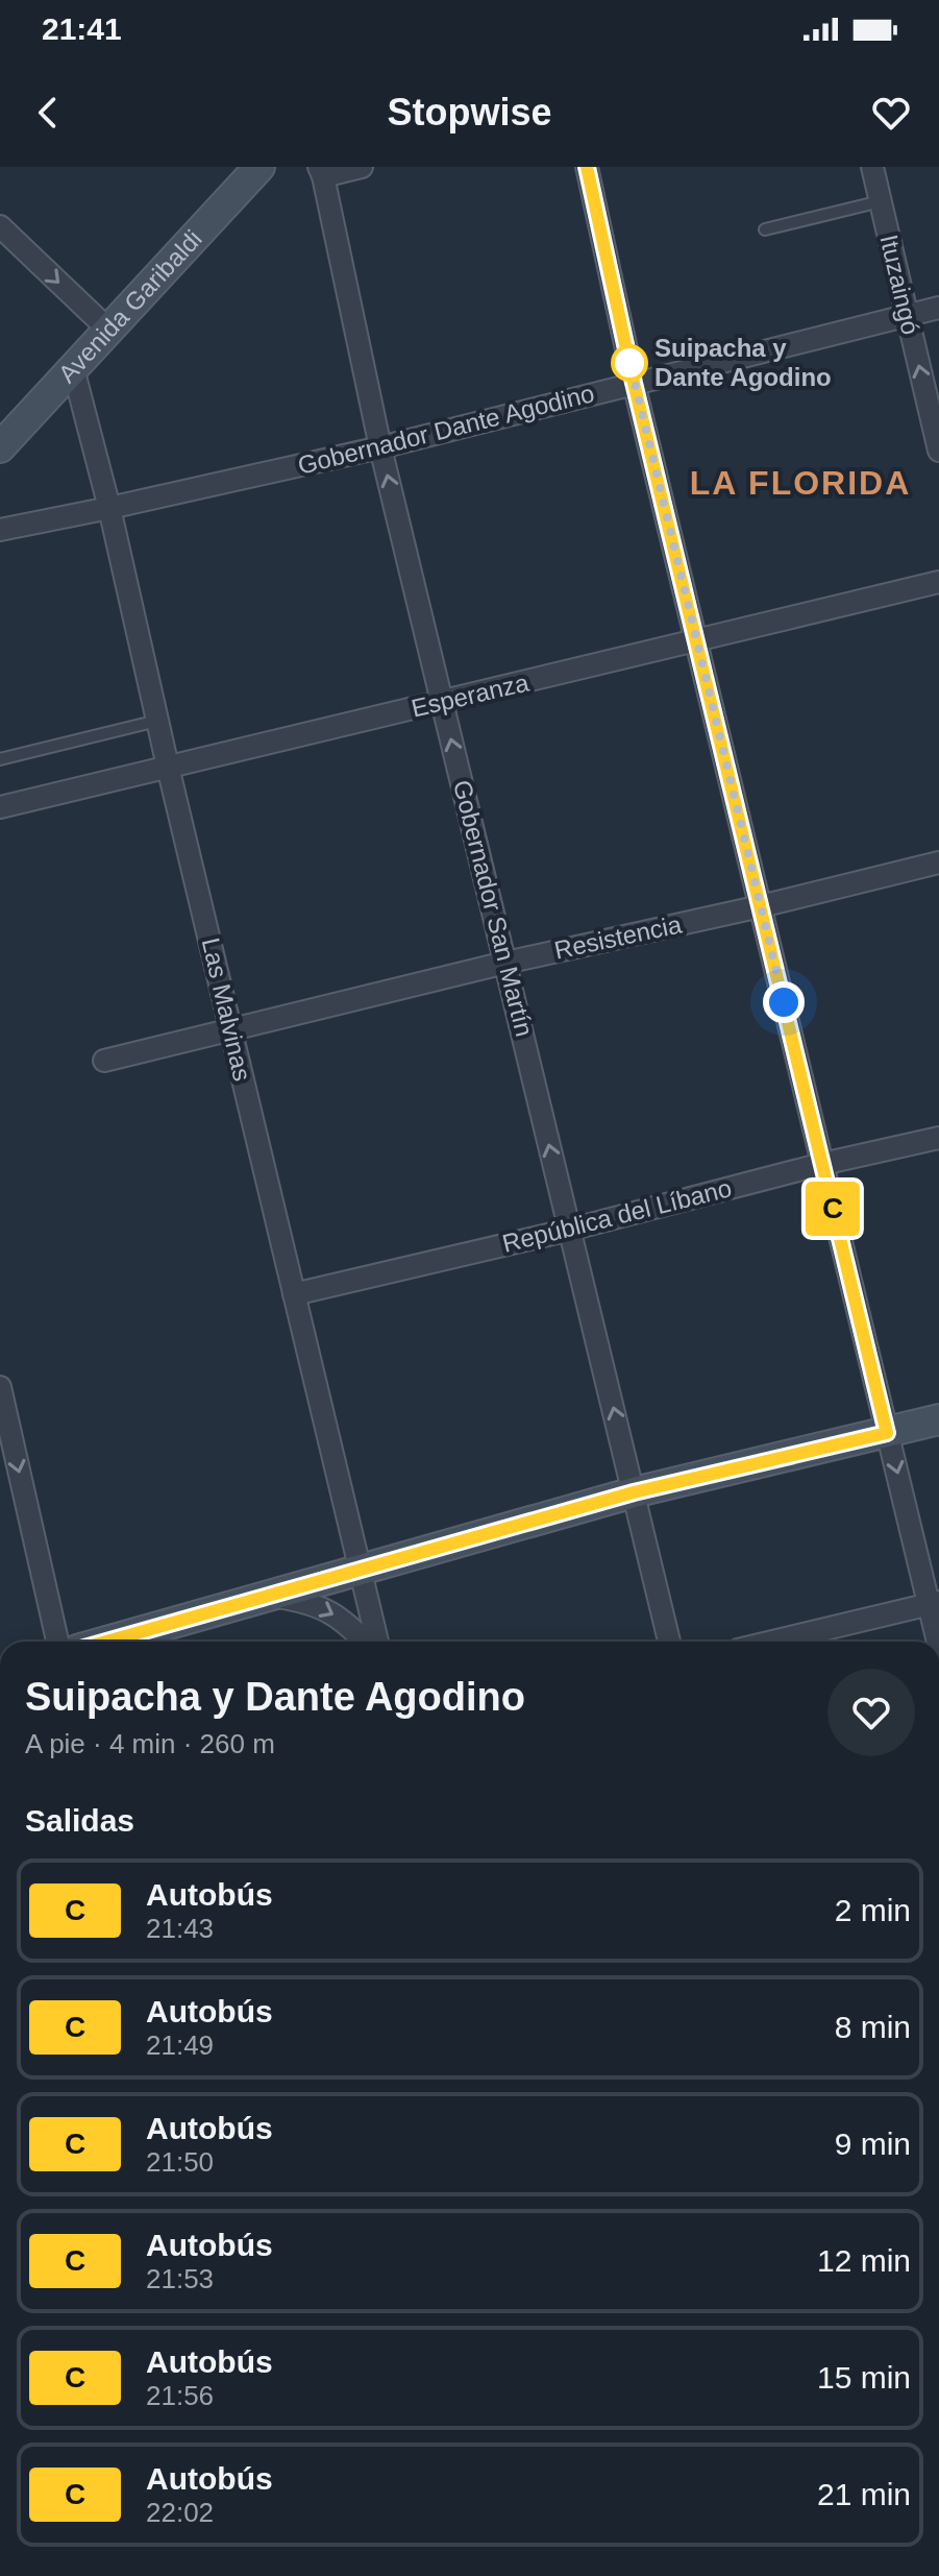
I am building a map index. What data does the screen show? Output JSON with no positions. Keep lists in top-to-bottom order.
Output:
{
  "streets": {
    "main road": ["Avenida Garibaldi"],
    "street": [
      "Ituzaingó",
      "Gobernador Dante Agodino",
      "Esperanza",
      "Gobernador San Martín",
      "Resistencia",
      "Las Malvinas",
      "República del Líbano"
    ]
  },
  "crossings": [
    ["Ituzaingó", "Gobernador Dante Agodino"],
    ["Avenida Garibaldi", "Las Malvinas"],
    ["Gobernador Dante Agodino", "Gobernador San Martín"],
    ["Gobernador Dante Agodino", "Las Malvinas"],
    ["Esperanza", "Gobernador San Martín"],
    ["Esperanza", "Las Malvinas"],
    ["Gobernador San Martín", "Resistencia"],
    ["Gobernador San Martín", "República del Líbano"],
    ["Resistencia", "Las Malvinas"],
    ["Las Malvinas", "República del Líbano"]
  ],
  "one_way": ["Ituzaingó", "Gobernador San Martín"],
  "districts": ["LA FLORIDA"],
  "places": ["Suipacha y Dante Agodino"],
  "lines": ["bus line C"],
  "page": {
    "status": "21:41",
    "header": "Stopwise",
    "on_map": "C",
    "heading": [
      ["Suipacha y Dante Agodino", "A pie · 4 min · 260 m"],
      "Salidas"
    ],
    "list": [
      {
        "mark": "C",
        "name": "Autobús",
        "note": "21:43",
        "value": "2 min"
      },
      {
        "mark": "C",
        "name": "Autobús",
        "note": "21:49",
        "value": "8 min"
      },
      {
        "mark": "C",
        "name": "Autobús",
        "note": "21:50",
        "value": "9 min"
      },
      {
        "mark": "C",
        "name": "Autobús",
        "note": "21:53",
        "value": "12 min"
      },
      {
        "mark": "C",
        "name": "Autobús",
        "note": "21:56",
        "value": "15 min"
      },
      {
        "mark": "C",
        "name": "Autobús",
        "note": "22:02",
        "value": "21 min"
      }
    ]
  }
}
